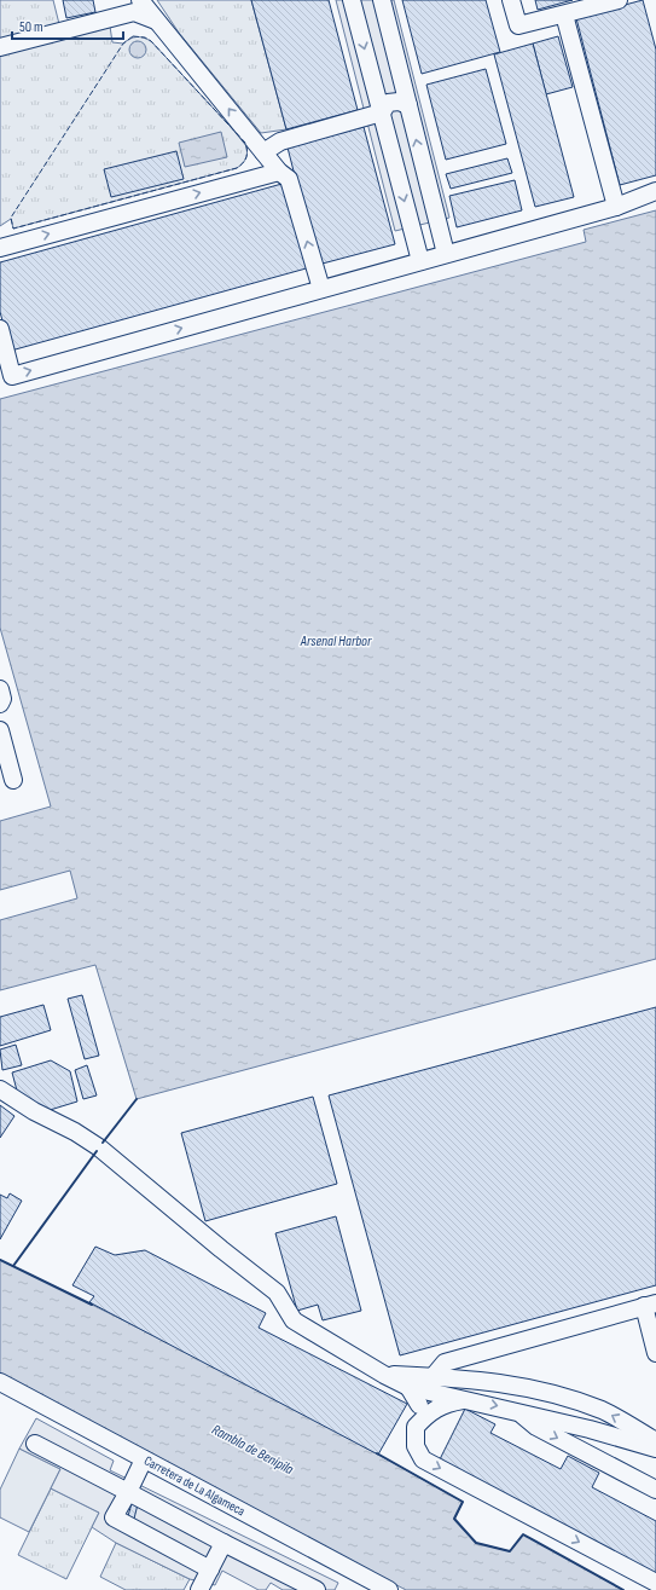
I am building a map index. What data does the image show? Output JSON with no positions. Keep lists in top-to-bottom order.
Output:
{
  "streets": {
    "street": ["Carretera de La Algameca"]
  },
  "water": ["Arsenal Harbor", "Rambla de Benipila"],
  "scale_bar": "50 m"
}
